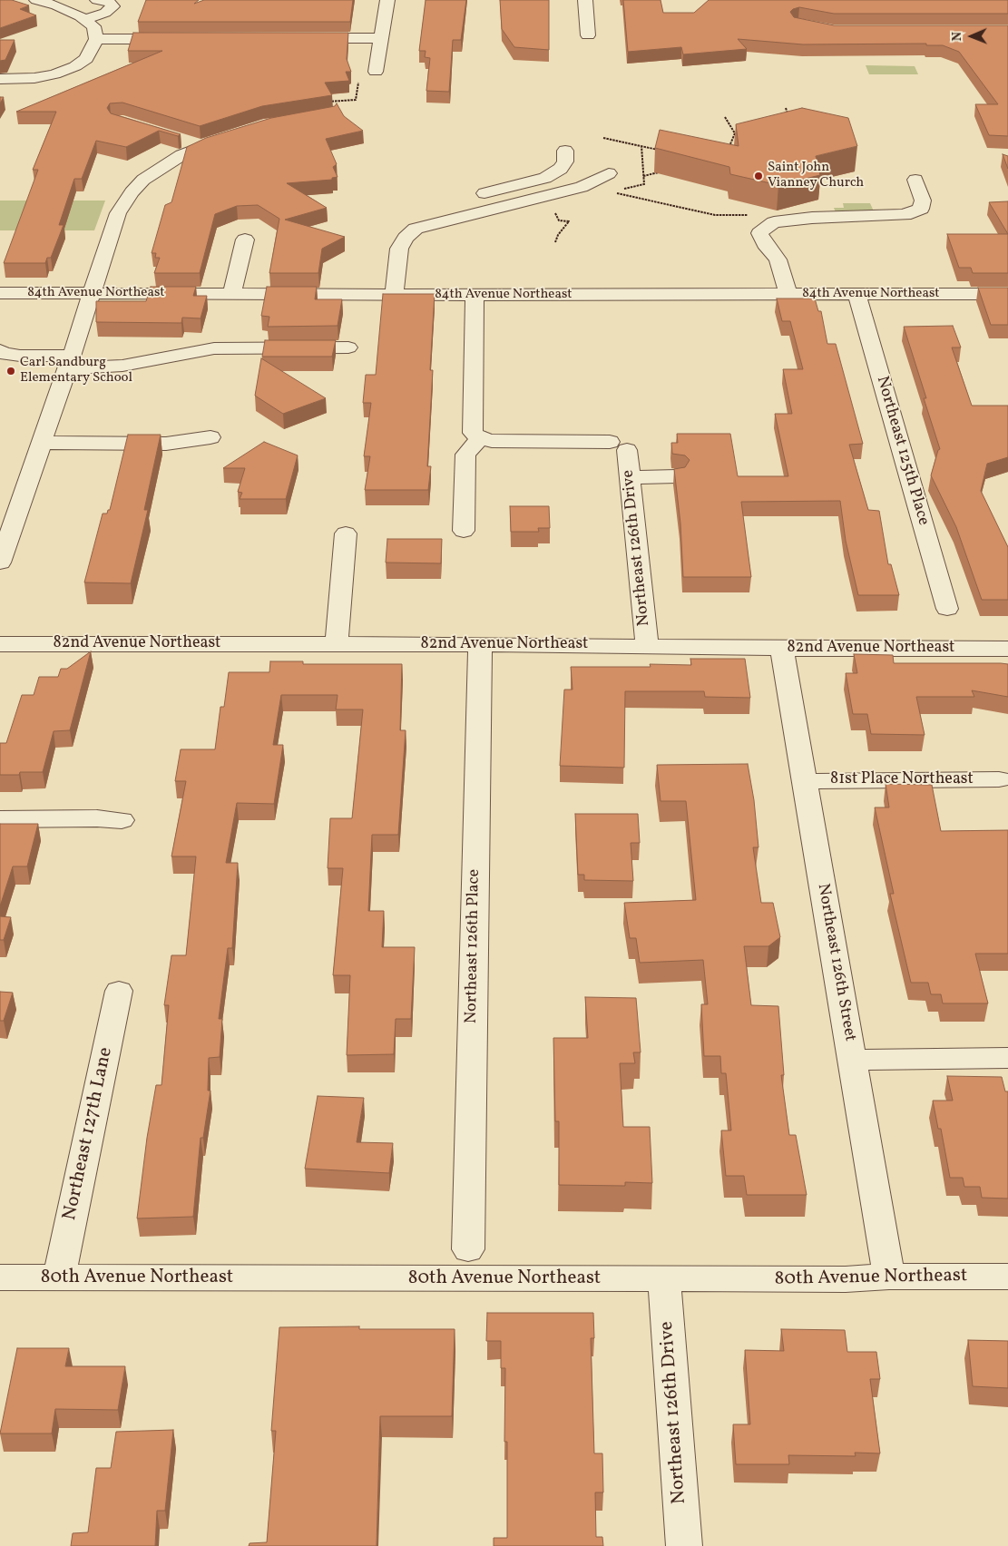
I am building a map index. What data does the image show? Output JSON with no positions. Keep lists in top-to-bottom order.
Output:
{
  "streets": {
    "street": [
      "84th Avenue Northeast",
      "Northeast 125th Place",
      "Northeast 126th Drive",
      "82nd Avenue Northeast",
      "81st Place Northeast",
      "Northeast 126th Place",
      "Northeast 126th Street",
      "Northeast 127th Lane",
      "80th Avenue Northeast"
    ]
  },
  "crossings": [
    ["84th Avenue Northeast", "Northeast 125th Place"],
    ["Northeast 126th Drive", "82nd Avenue Northeast"],
    ["Northeast 126th Drive", "80th Avenue Northeast"],
    ["82nd Avenue Northeast", "Northeast 126th Place"],
    ["82nd Avenue Northeast", "Northeast 126th Street"],
    ["81st Place Northeast", "Northeast 126th Street"],
    ["Northeast 126th Street", "80th Avenue Northeast"],
    ["Northeast 127th Lane", "80th Avenue Northeast"]
  ],
  "places": ["Saint John Vianney Church", "Carl Sandburg Elementary School"],
  "north": "left"
}
